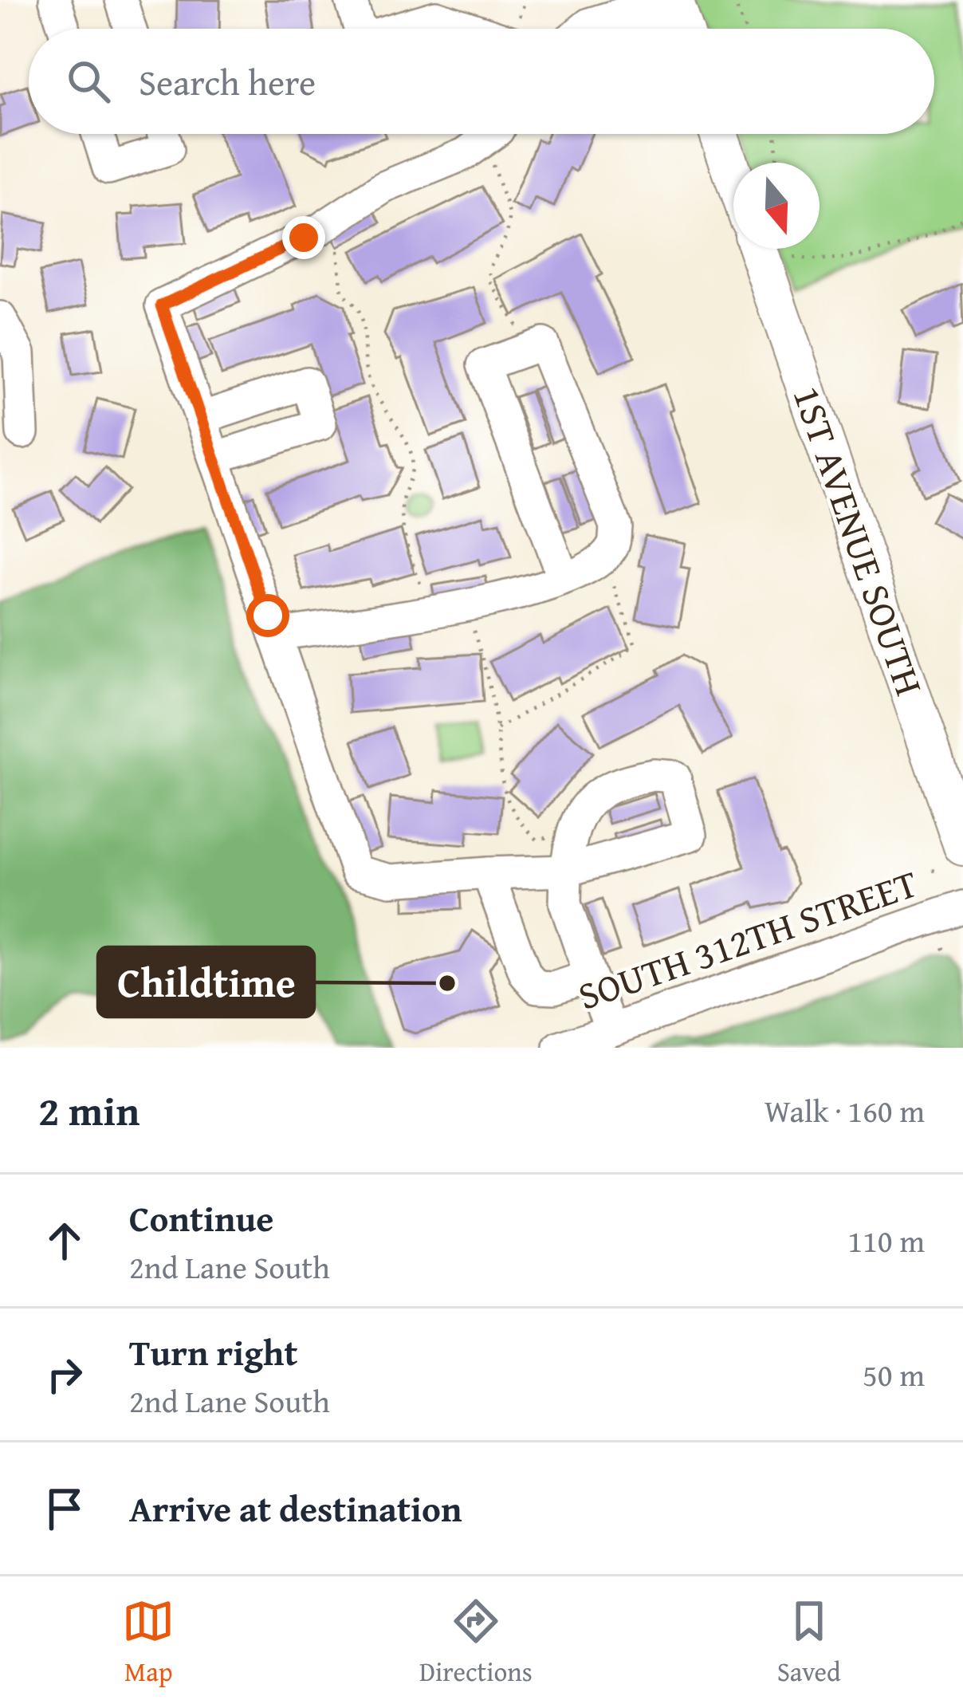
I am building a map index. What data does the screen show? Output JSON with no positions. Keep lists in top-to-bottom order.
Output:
{
  "streets": {
    "main road": ["1ST AVENUE SOUTH"],
    "street": ["SOUTH 312TH STREET"]
  },
  "places": ["Childtime"],
  "north": "bottom",
  "page": {
    "search": "Search here",
    "heading": ["2 min", "Walk · 160 m"],
    "list": [
      ["Continue", "2nd Lane South", "110 m"],
      ["Turn right", "2nd Lane South", "50 m"],
      "Arrive at destination"
    ],
    "nav": ["Map", "Directions", "Saved"]
  }
}
